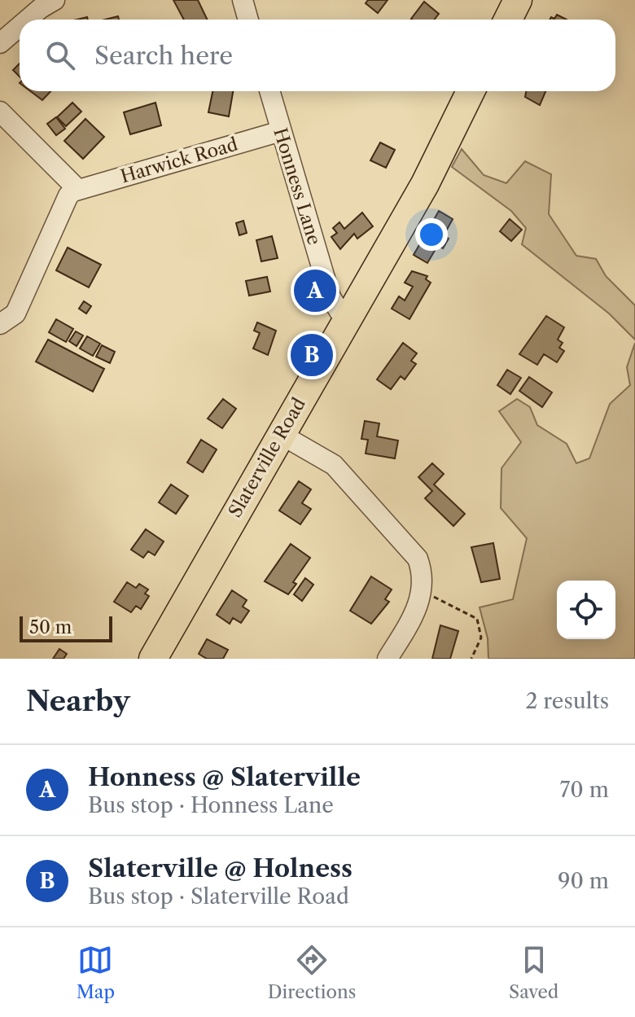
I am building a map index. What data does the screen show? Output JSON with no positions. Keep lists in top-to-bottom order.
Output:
{
  "streets": {
    "highway": ["Slaterville Road"],
    "street": ["Harwick Road", "Honness Lane"]
  },
  "crossings": [
    ["Harwick Road", "Honness Lane"],
    ["Honness Lane", "Slaterville Road"]
  ],
  "scale_bar": "50 m",
  "page": {
    "search": "Search here",
    "pins": ["A", "B"],
    "scale": "50 m",
    "heading": ["Nearby", "2 results"],
    "list": [
      {
        "mark": "A",
        "name": "Honness @ Slaterville",
        "note": "Bus stop · Honness Lane",
        "value": "70 m"
      },
      {
        "mark": "B",
        "name": "Slaterville @ Holness",
        "note": "Bus stop · Slaterville Road",
        "value": "90 m"
      }
    ],
    "nav": ["Map", "Directions", "Saved"]
  }
}
